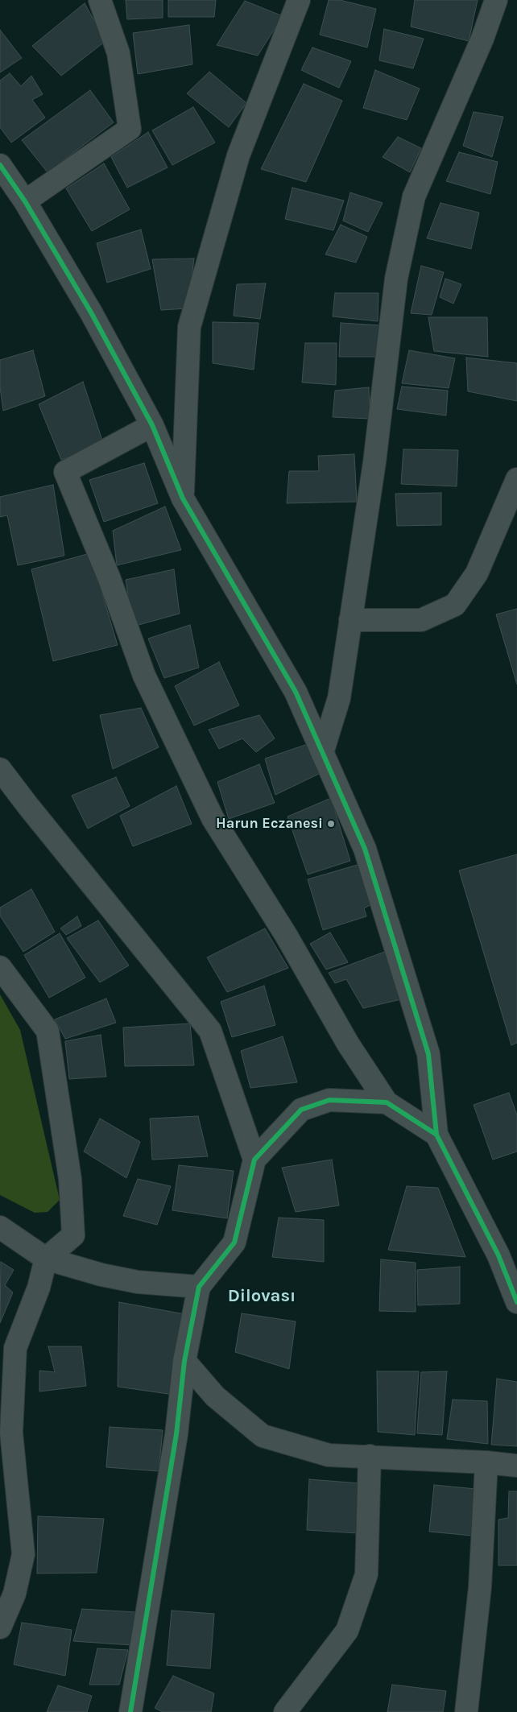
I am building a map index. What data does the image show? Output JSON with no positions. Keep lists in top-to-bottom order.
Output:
{
  "districts": ["Dilovası"],
  "places": ["Harun Eczanesi"]
}
